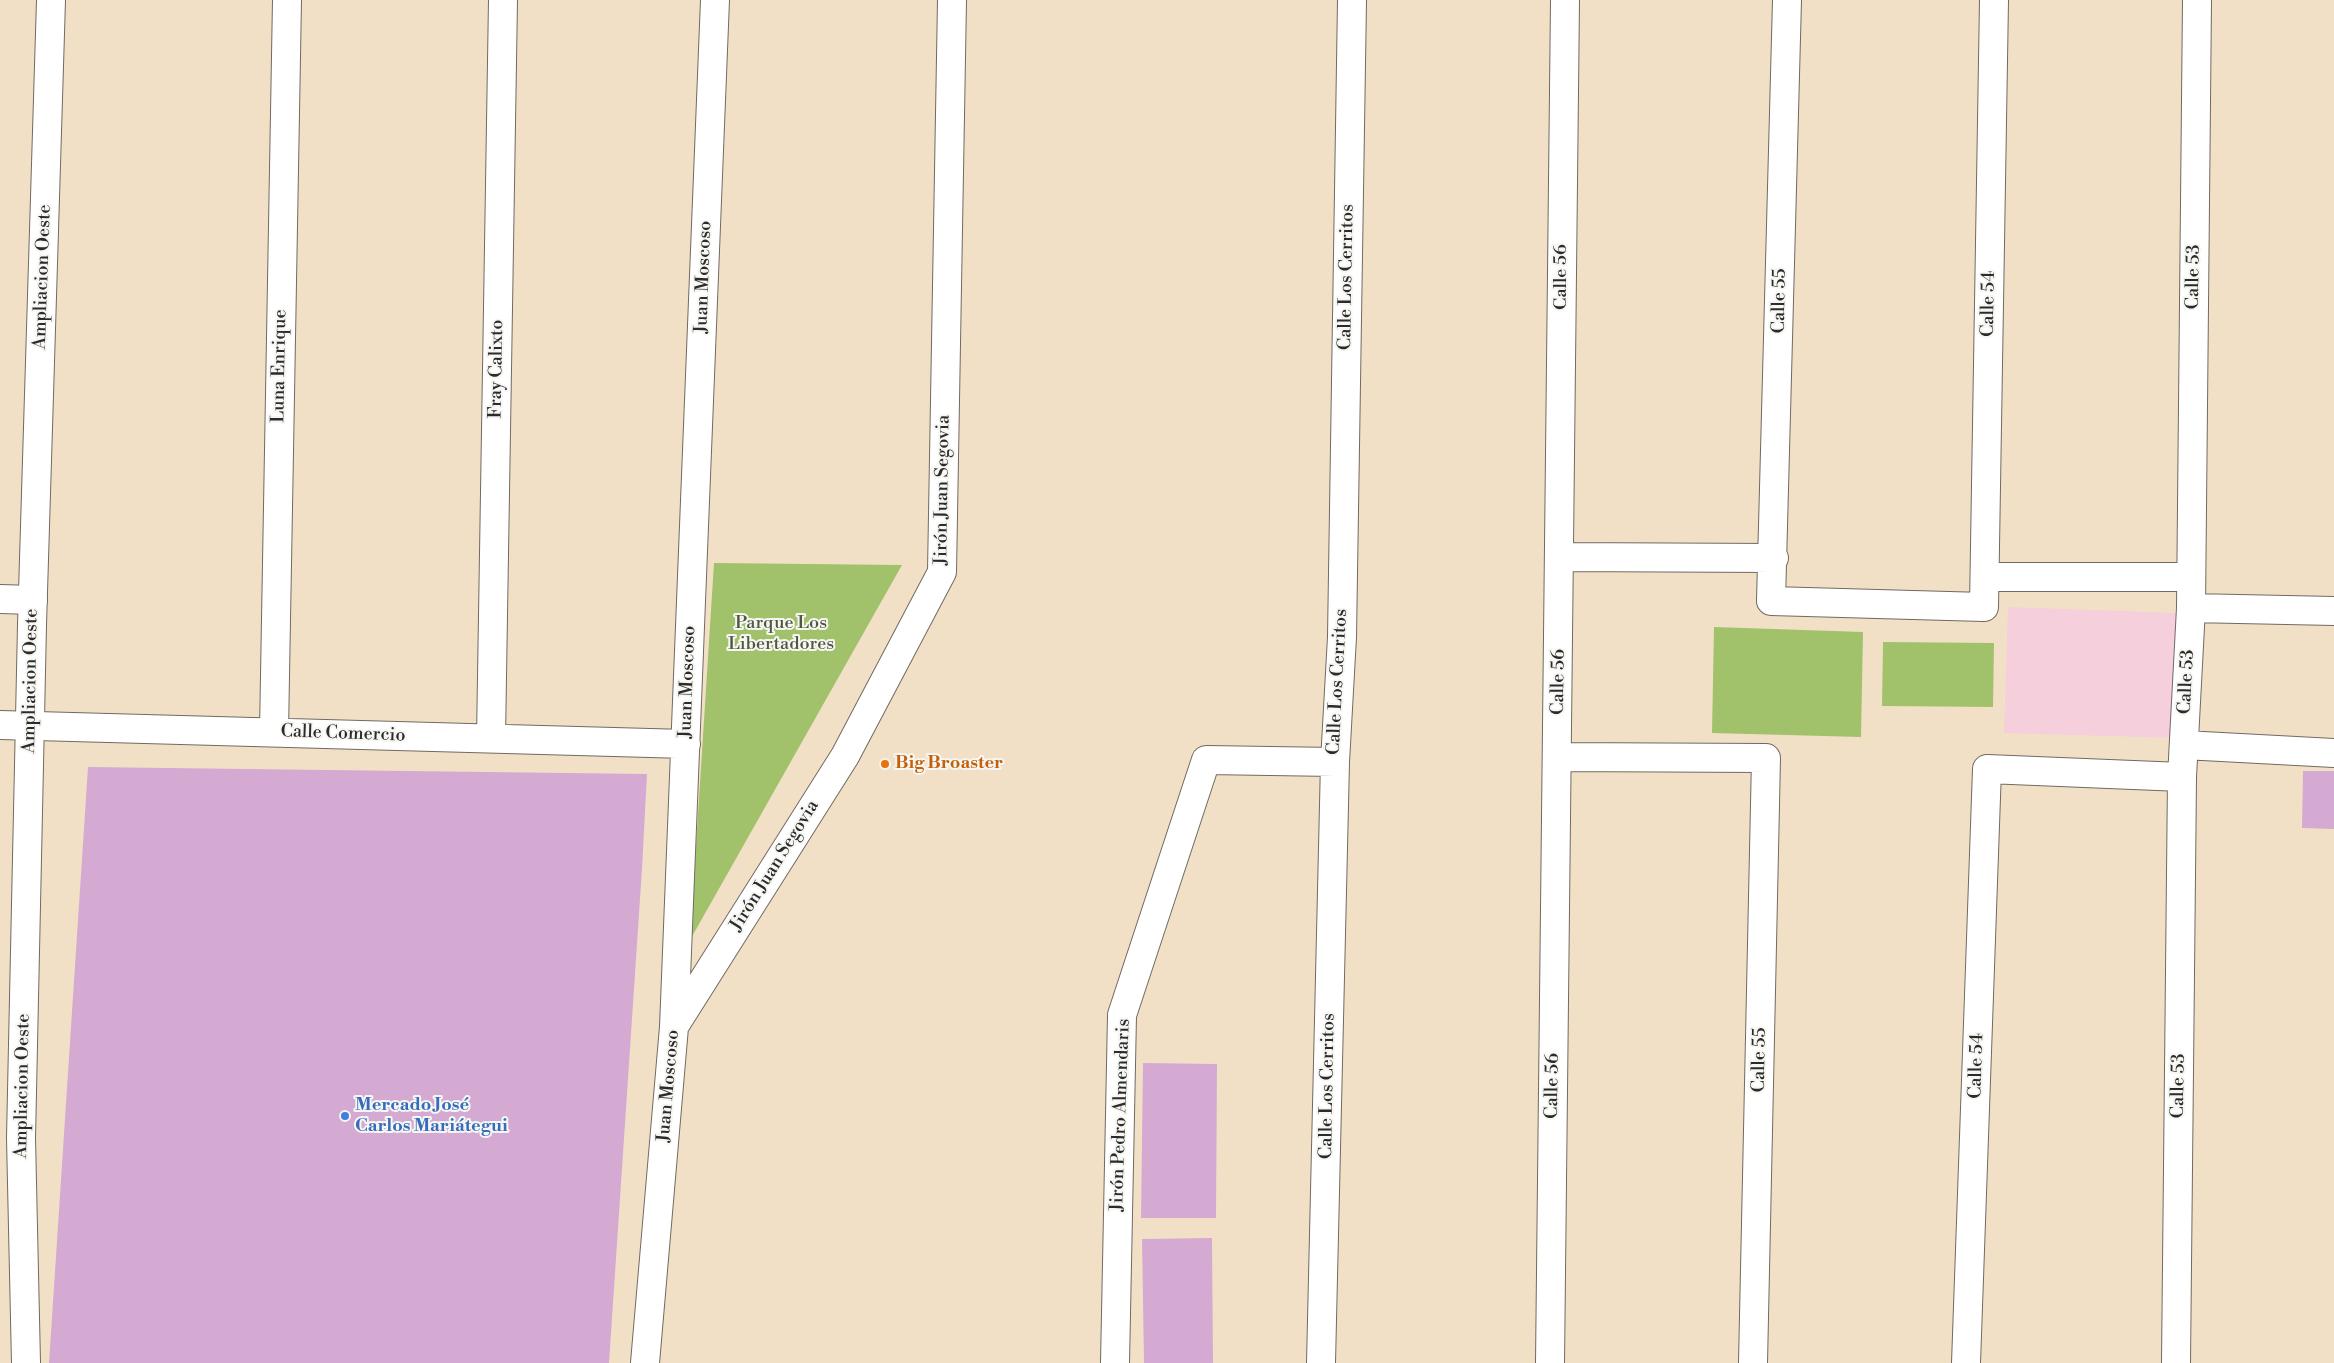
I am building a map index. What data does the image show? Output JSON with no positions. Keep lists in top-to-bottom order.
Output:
{
  "streets": {
    "street": [
      "Ampliacion Oeste",
      "Juan Moscoso",
      "Calle Los Cerritos",
      "Calle 56",
      "Calle 53",
      "Calle 55",
      "Calle 54",
      "Luna Enrique",
      "Fray Calixto",
      "Jirón Juan Segovia",
      "Calle Comercio",
      "Jirón Pedro Almendaris"
    ]
  },
  "crossings": [
    ["Ampliacion Oeste", "Calle Comercio"],
    ["Juan Moscoso", "Jirón Juan Segovia"],
    ["Juan Moscoso", "Calle Comercio"],
    ["Calle Los Cerritos", "Jirón Pedro Almendaris"],
    ["Calle 56", "Calle 55"],
    ["Calle 53", "Calle 54"],
    ["Calle 55", "Calle 54"],
    ["Luna Enrique", "Calle Comercio"],
    ["Fray Calixto", "Calle Comercio"]
  ],
  "parks": ["Parque Los Libertadores"],
  "places": ["Big Broaster", "Mercado José Carlos Mariátegui"]
}
